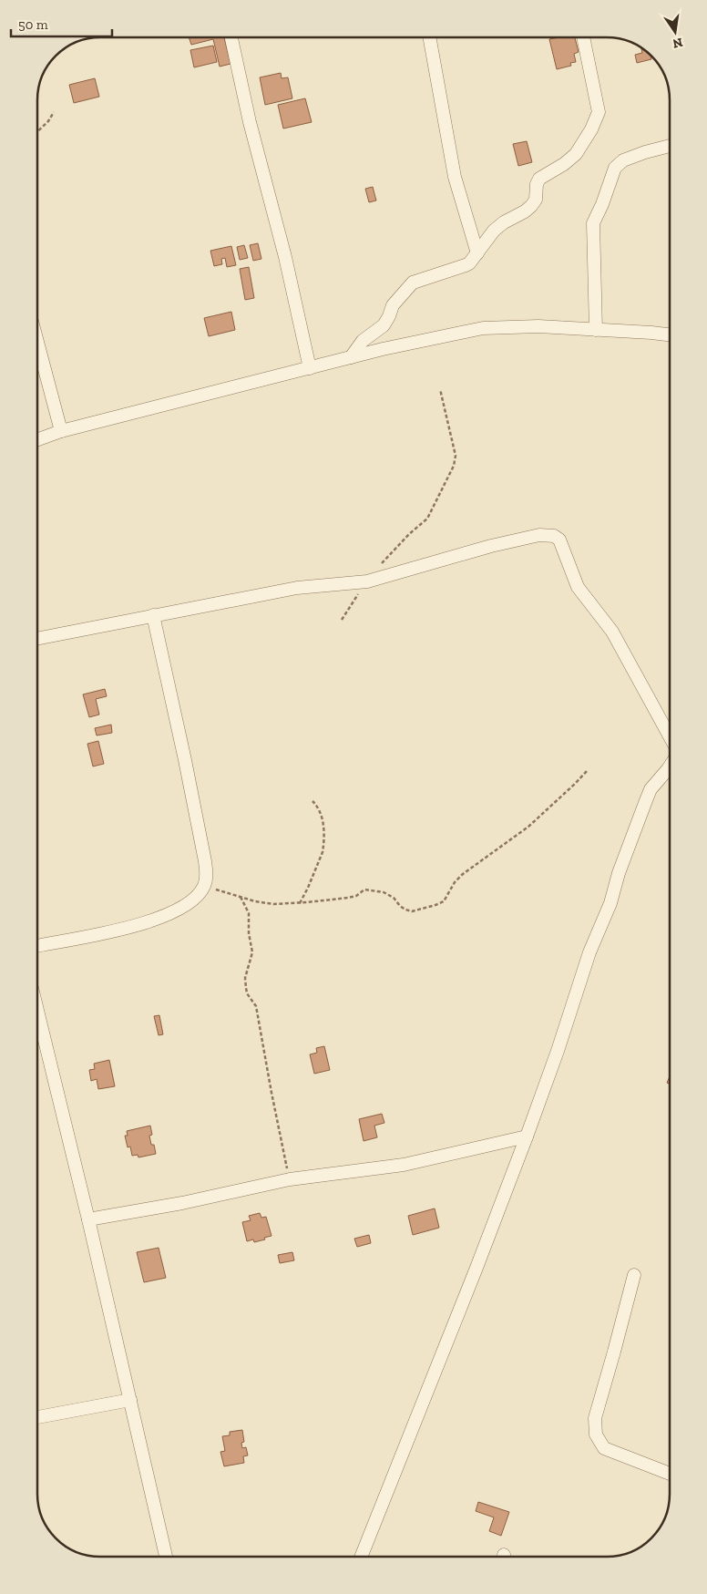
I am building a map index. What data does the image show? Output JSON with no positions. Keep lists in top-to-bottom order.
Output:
{
  "scale_bar": "50 m",
  "north": "bottom"
}
